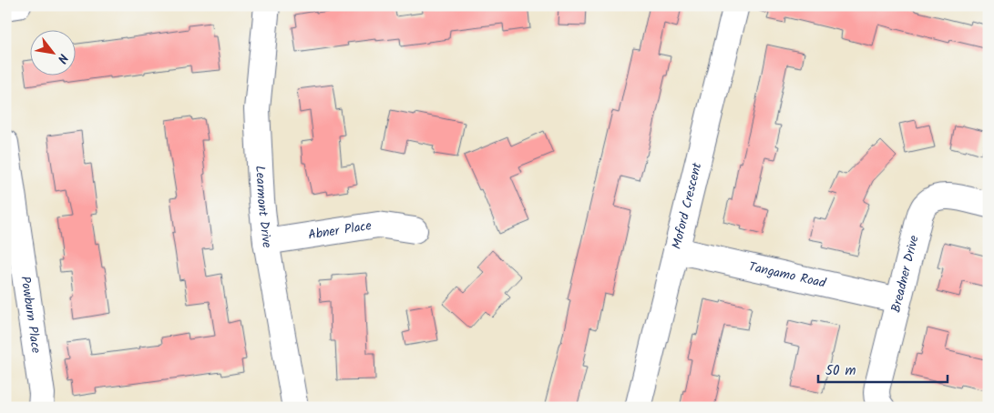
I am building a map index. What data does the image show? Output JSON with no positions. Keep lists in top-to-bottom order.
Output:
{
  "streets": {
    "street": [
      "Moford Crescent",
      "Learmont Drive",
      "Abner Place",
      "Breadner Drive",
      "Tangamo Road",
      "Powburn Place"
    ]
  },
  "crossings": [
    ["Moford Crescent", "Tangamo Road"],
    ["Learmont Drive", "Abner Place"],
    ["Breadner Drive", "Tangamo Road"]
  ],
  "scale_bar": "50 m",
  "north": "bottom right"
}
